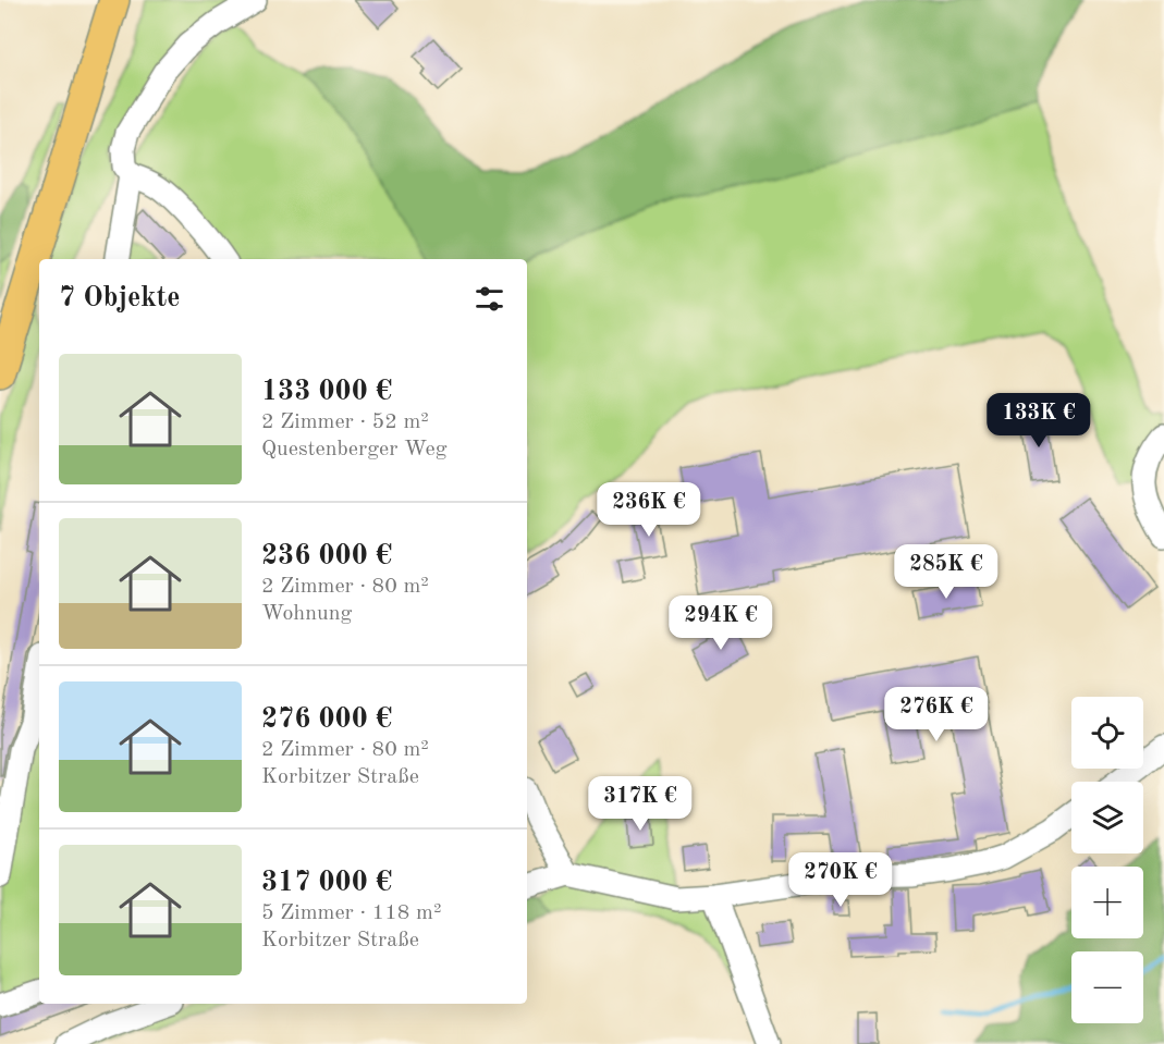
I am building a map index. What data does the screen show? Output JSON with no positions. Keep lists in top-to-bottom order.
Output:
{
  "page": {
    "heading": "7 Objekte",
    "list": [
      {
        "name": "133 000 €",
        "note": "2 Zimmer · 52 m² · Questenberger Weg"
      },
      {
        "name": "236 000 €",
        "note": "2 Zimmer · 80 m² · Wohnung"
      },
      {
        "name": "276 000 €",
        "note": "2 Zimmer · 80 m² · Korbitzer Straße"
      },
      {
        "name": "317 000 €",
        "note": "5 Zimmer · 118 m² · Korbitzer Straße"
      }
    ],
    "price": [
      "133K €",
      "236K €",
      "285K €",
      "294K €",
      "276K €",
      "317K €",
      "270K €"
    ],
    "map_buttons": ["+", "−"]
  }
}
